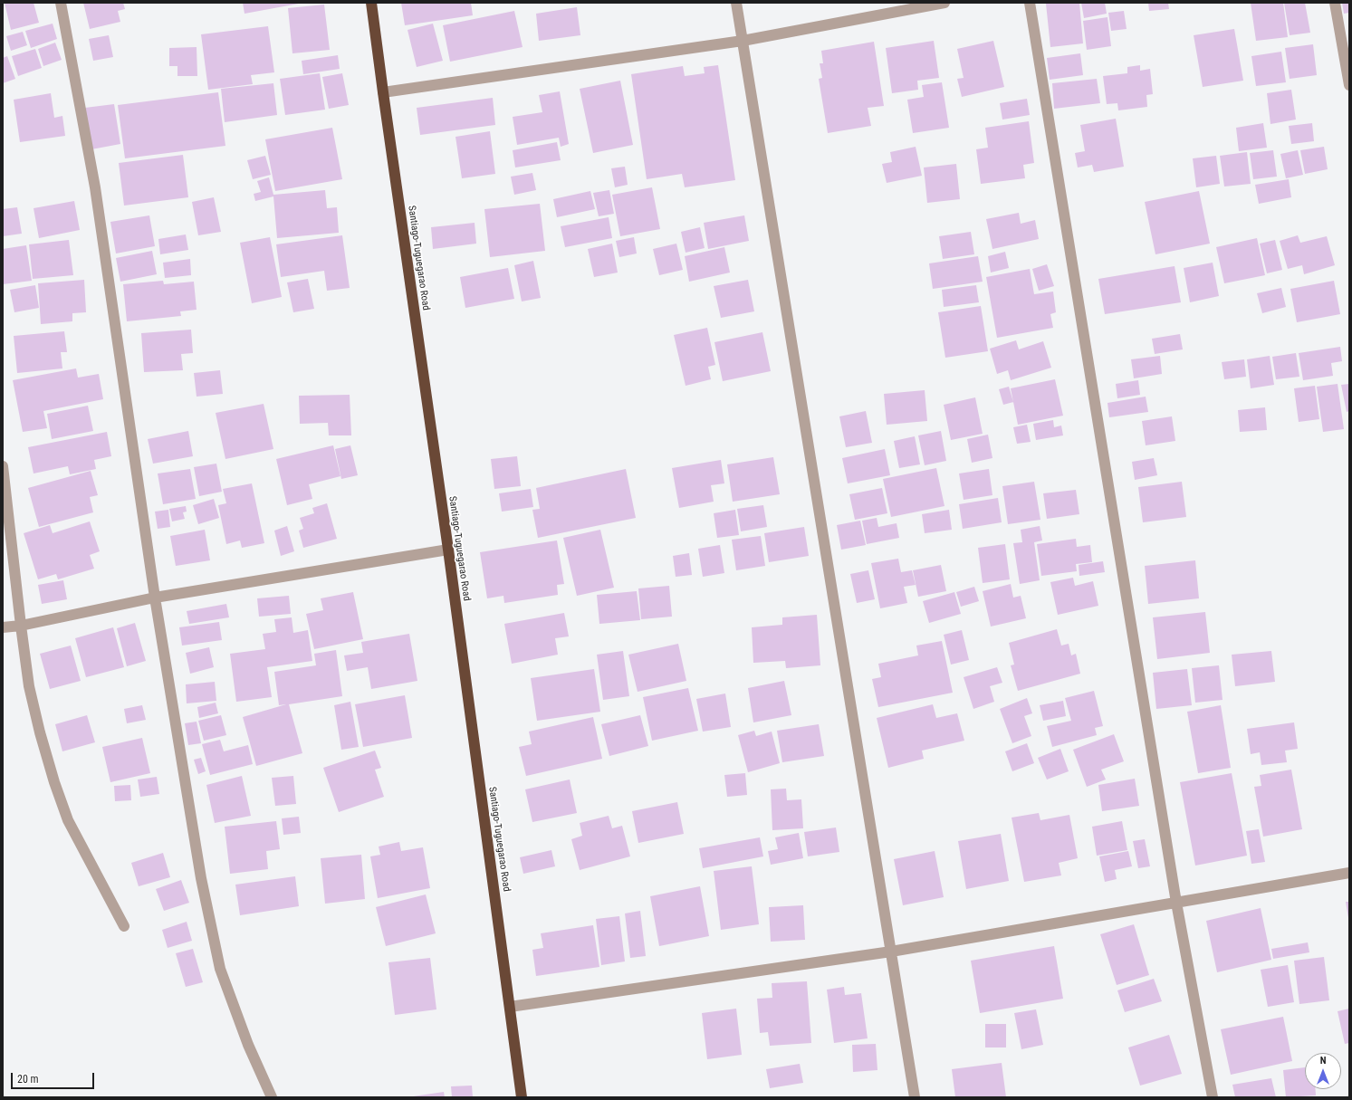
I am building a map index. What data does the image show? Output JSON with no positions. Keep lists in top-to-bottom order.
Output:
{
  "streets": {
    "highway": ["Santiago-Tuguegarao Road"]
  },
  "scale_bar": "20 m",
  "north": "top"
}
